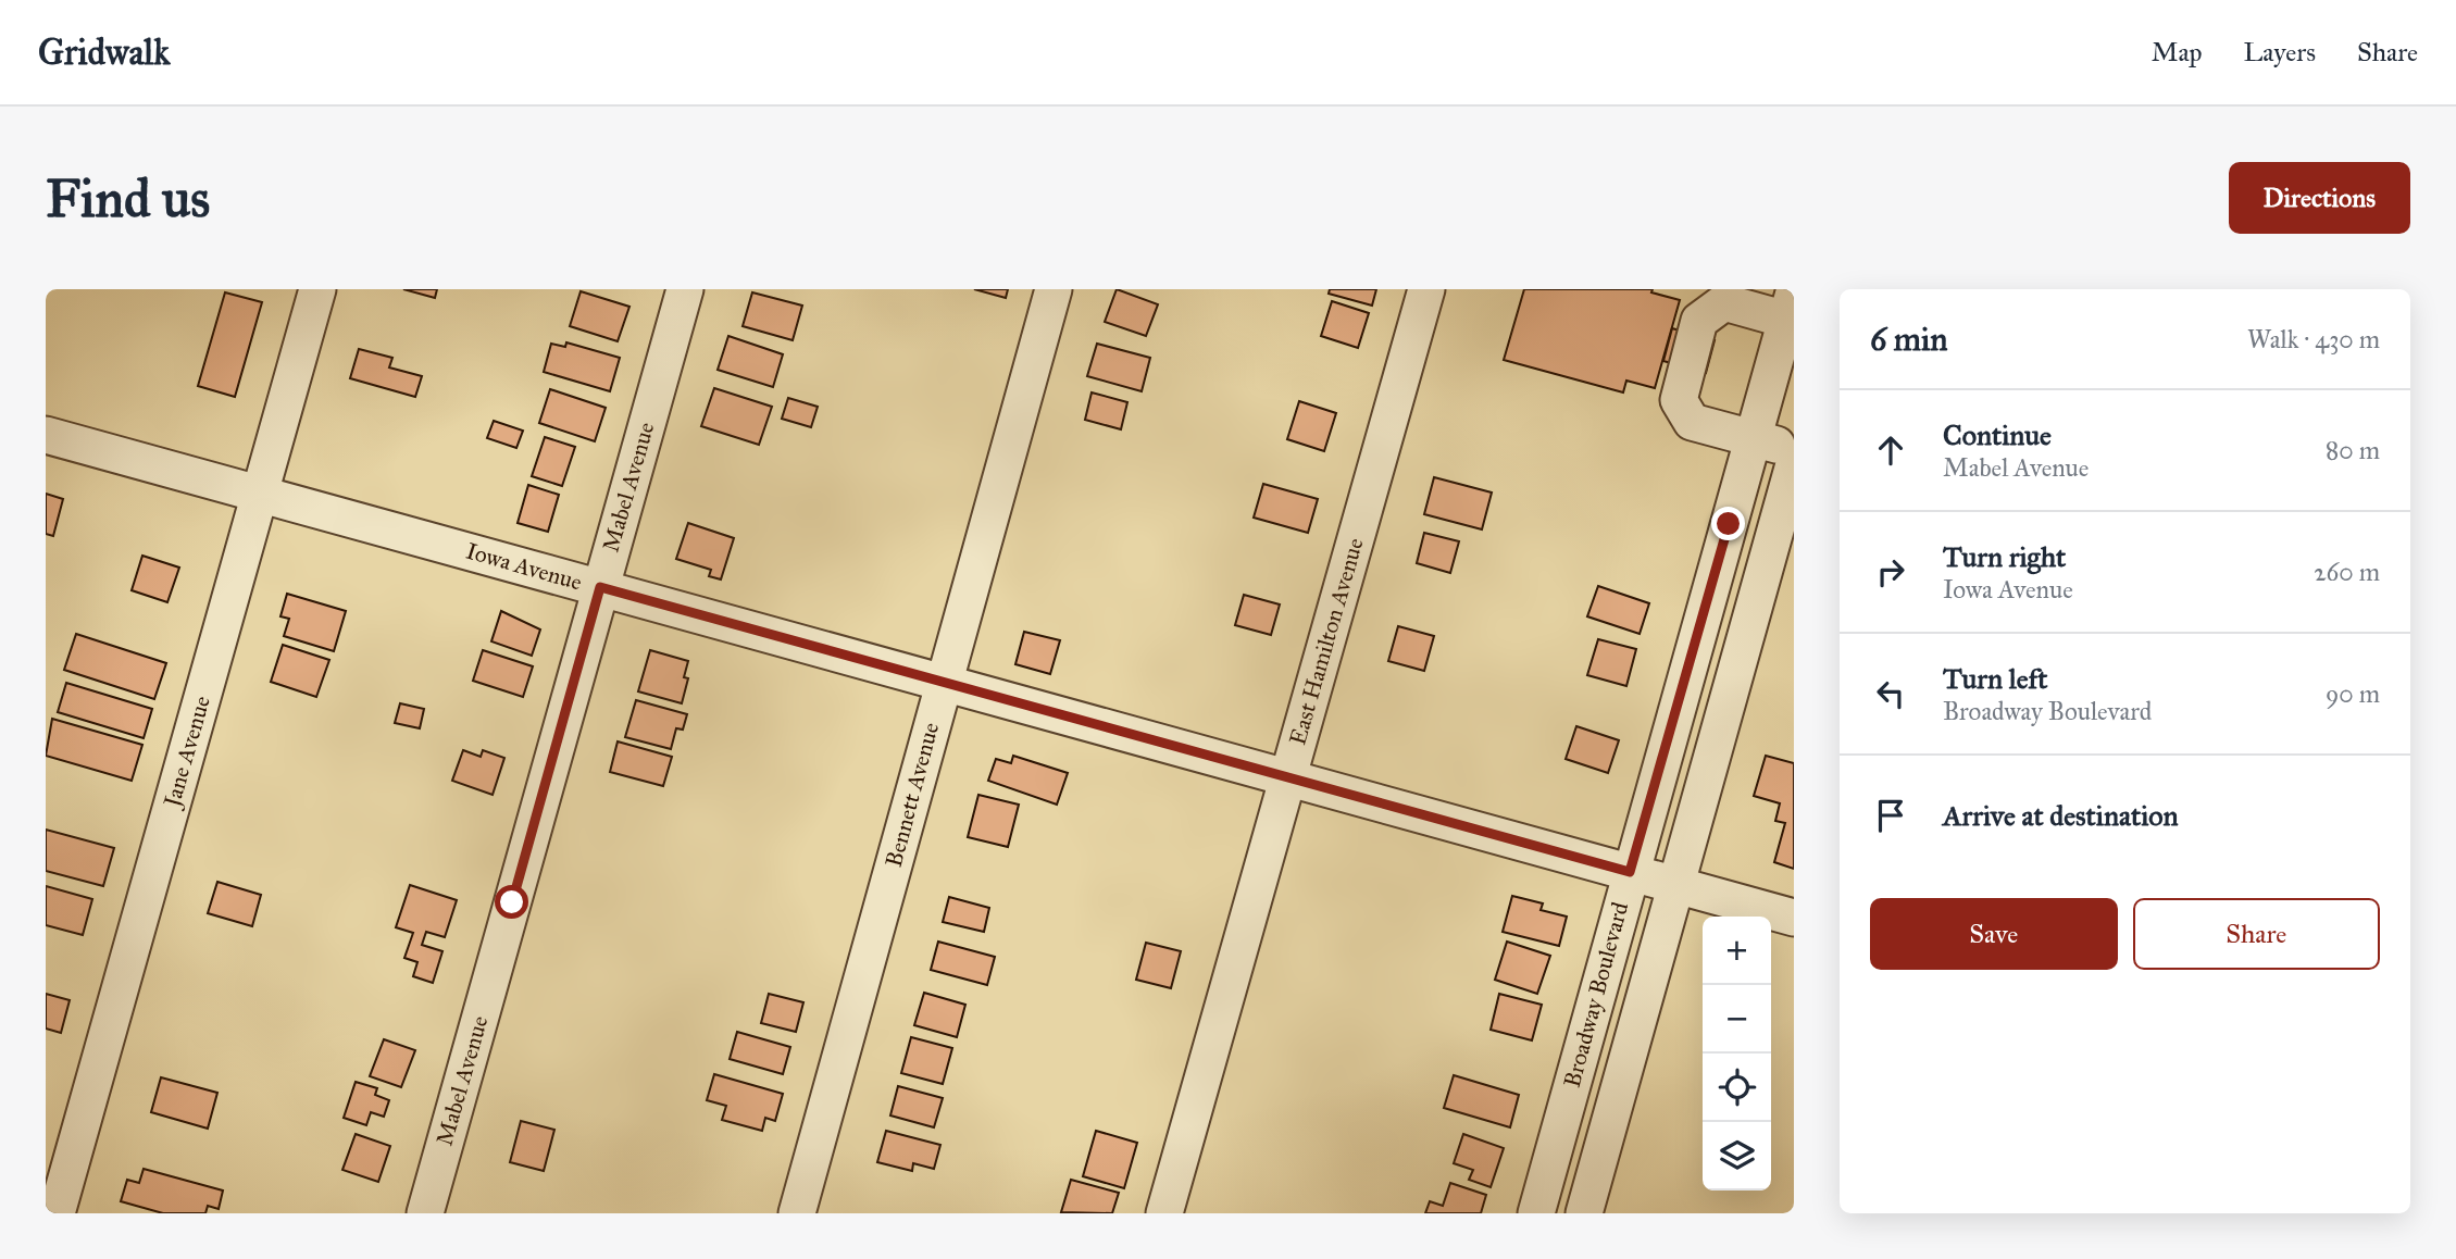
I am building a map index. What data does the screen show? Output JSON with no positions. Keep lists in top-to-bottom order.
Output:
{
  "streets": {
    "street": [
      "Mabel Avenue",
      "Iowa Avenue",
      "East Hamilton Avenue",
      "Jane Avenue",
      "Bennett Avenue",
      "Broadway Boulevard"
    ]
  },
  "crossings": [
    ["Mabel Avenue", "Iowa Avenue"],
    ["Iowa Avenue", "East Hamilton Avenue"],
    ["Iowa Avenue", "Jane Avenue"],
    ["Iowa Avenue", "Bennett Avenue"],
    ["Iowa Avenue", "Broadway Boulevard"]
  ],
  "page": {
    "header": "Gridwalk",
    "nav": ["Map", "Layers", "Share"],
    "buttons": [
      "Directions",
      ["Save", "Share"]
    ],
    "title": "Find us",
    "heading": ["6 min", "Walk · 430 m"],
    "list": [
      ["Continue", "Mabel Avenue", "80 m"],
      ["Turn right", "Iowa Avenue", "260 m"],
      ["Turn left", "Broadway Boulevard", "90 m"],
      "Arrive at destination"
    ],
    "map_buttons": ["+", "−"]
  }
}
